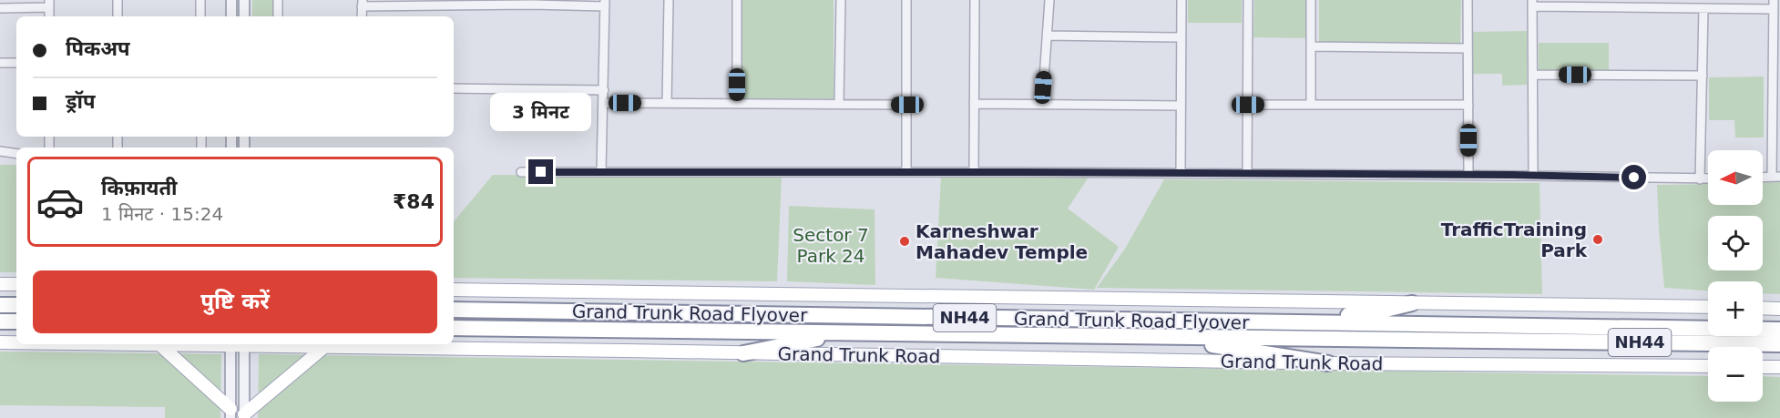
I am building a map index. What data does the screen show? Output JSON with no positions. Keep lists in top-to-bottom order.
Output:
{
  "streets": {
    "highway": ["Grand Trunk Road Flyover", "NH44", "Grand Trunk Road"]
  },
  "crossings": [
    ["Grand Trunk Road Flyover", "Grand Trunk Road"]
  ],
  "parks": ["Sector 7 Park 24"],
  "places": ["TrafficTraining Park", "Karneshwar Mahadev Temple"],
  "north": "left",
  "page": {
    "banner": ["पिकअप", "ड्रॉप"],
    "bubble": "3 मिनट",
    "map_buttons": ["+", "−"],
    "list": [
      {
        "name": "किफ़ायती",
        "note": "1 मिनट · 15:24",
        "value": "₹84"
      }
    ],
    "buttons": "पुष्टि करें"
  }
}
